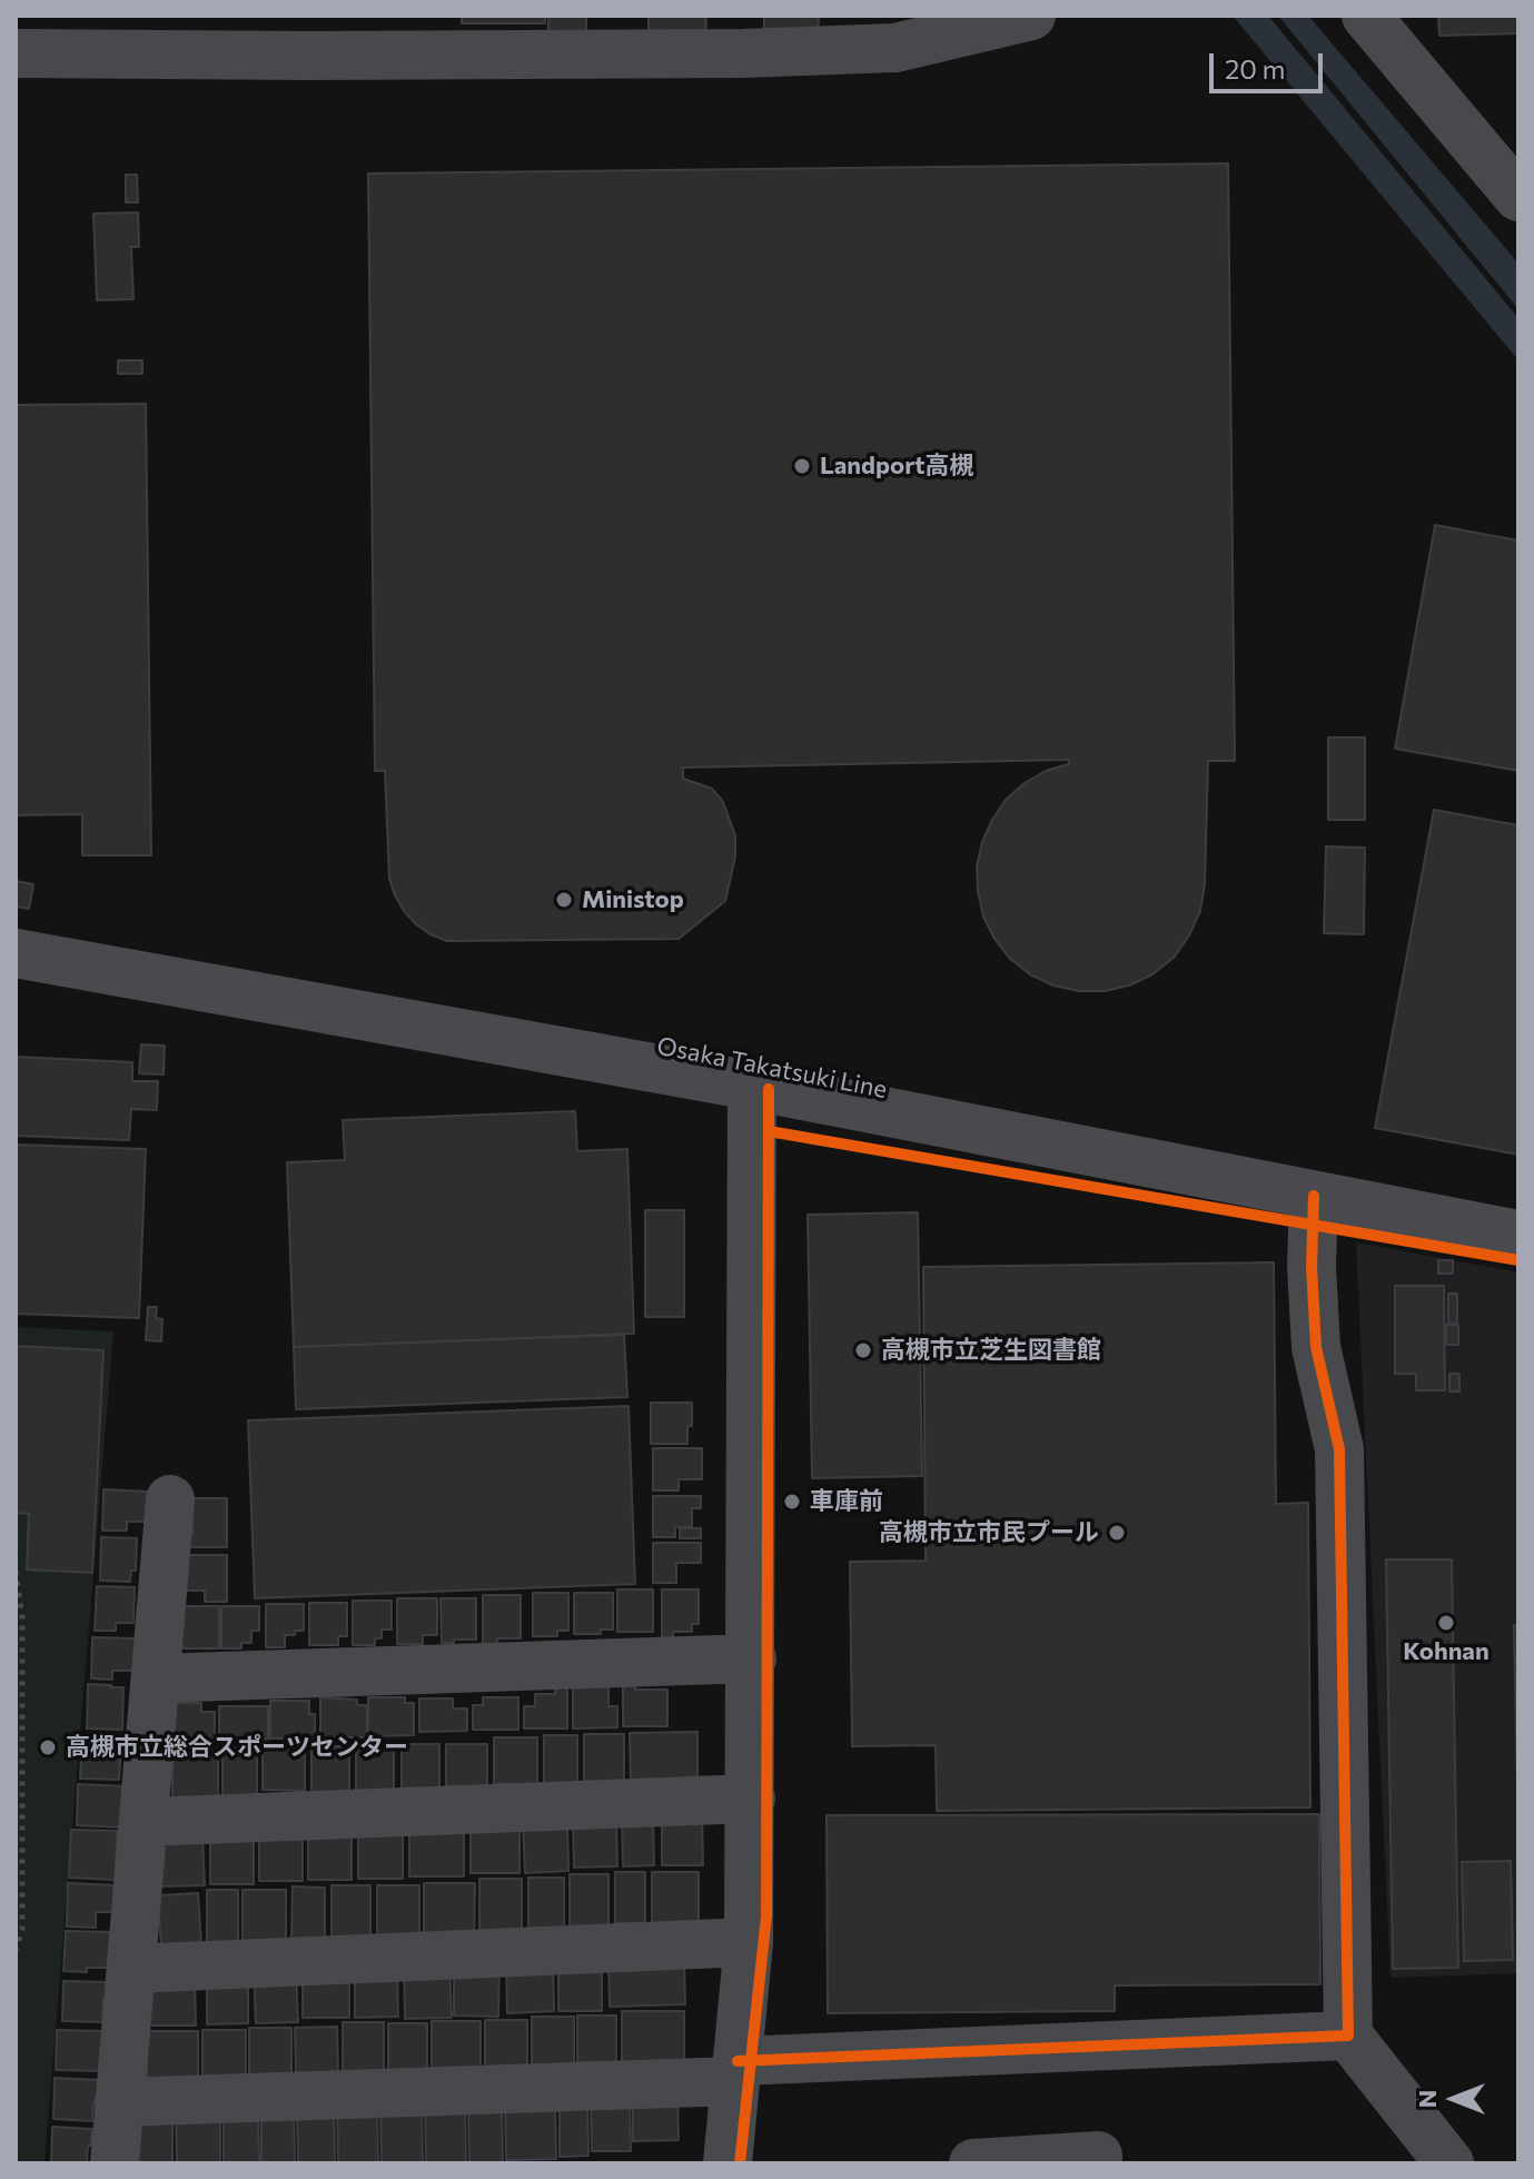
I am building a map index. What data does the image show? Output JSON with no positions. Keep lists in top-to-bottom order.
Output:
{
  "streets": {
    "main road": ["Osaka Takatsuki Line"]
  },
  "places": [
    "Landport高槻",
    "Ministop",
    "高槻市立芝生図書館",
    "車庫前",
    "高槻市立市民プール",
    "Kohnan",
    "高槻市立総合スポーツセンター"
  ],
  "scale_bar": "20 m",
  "north": "left"
}
